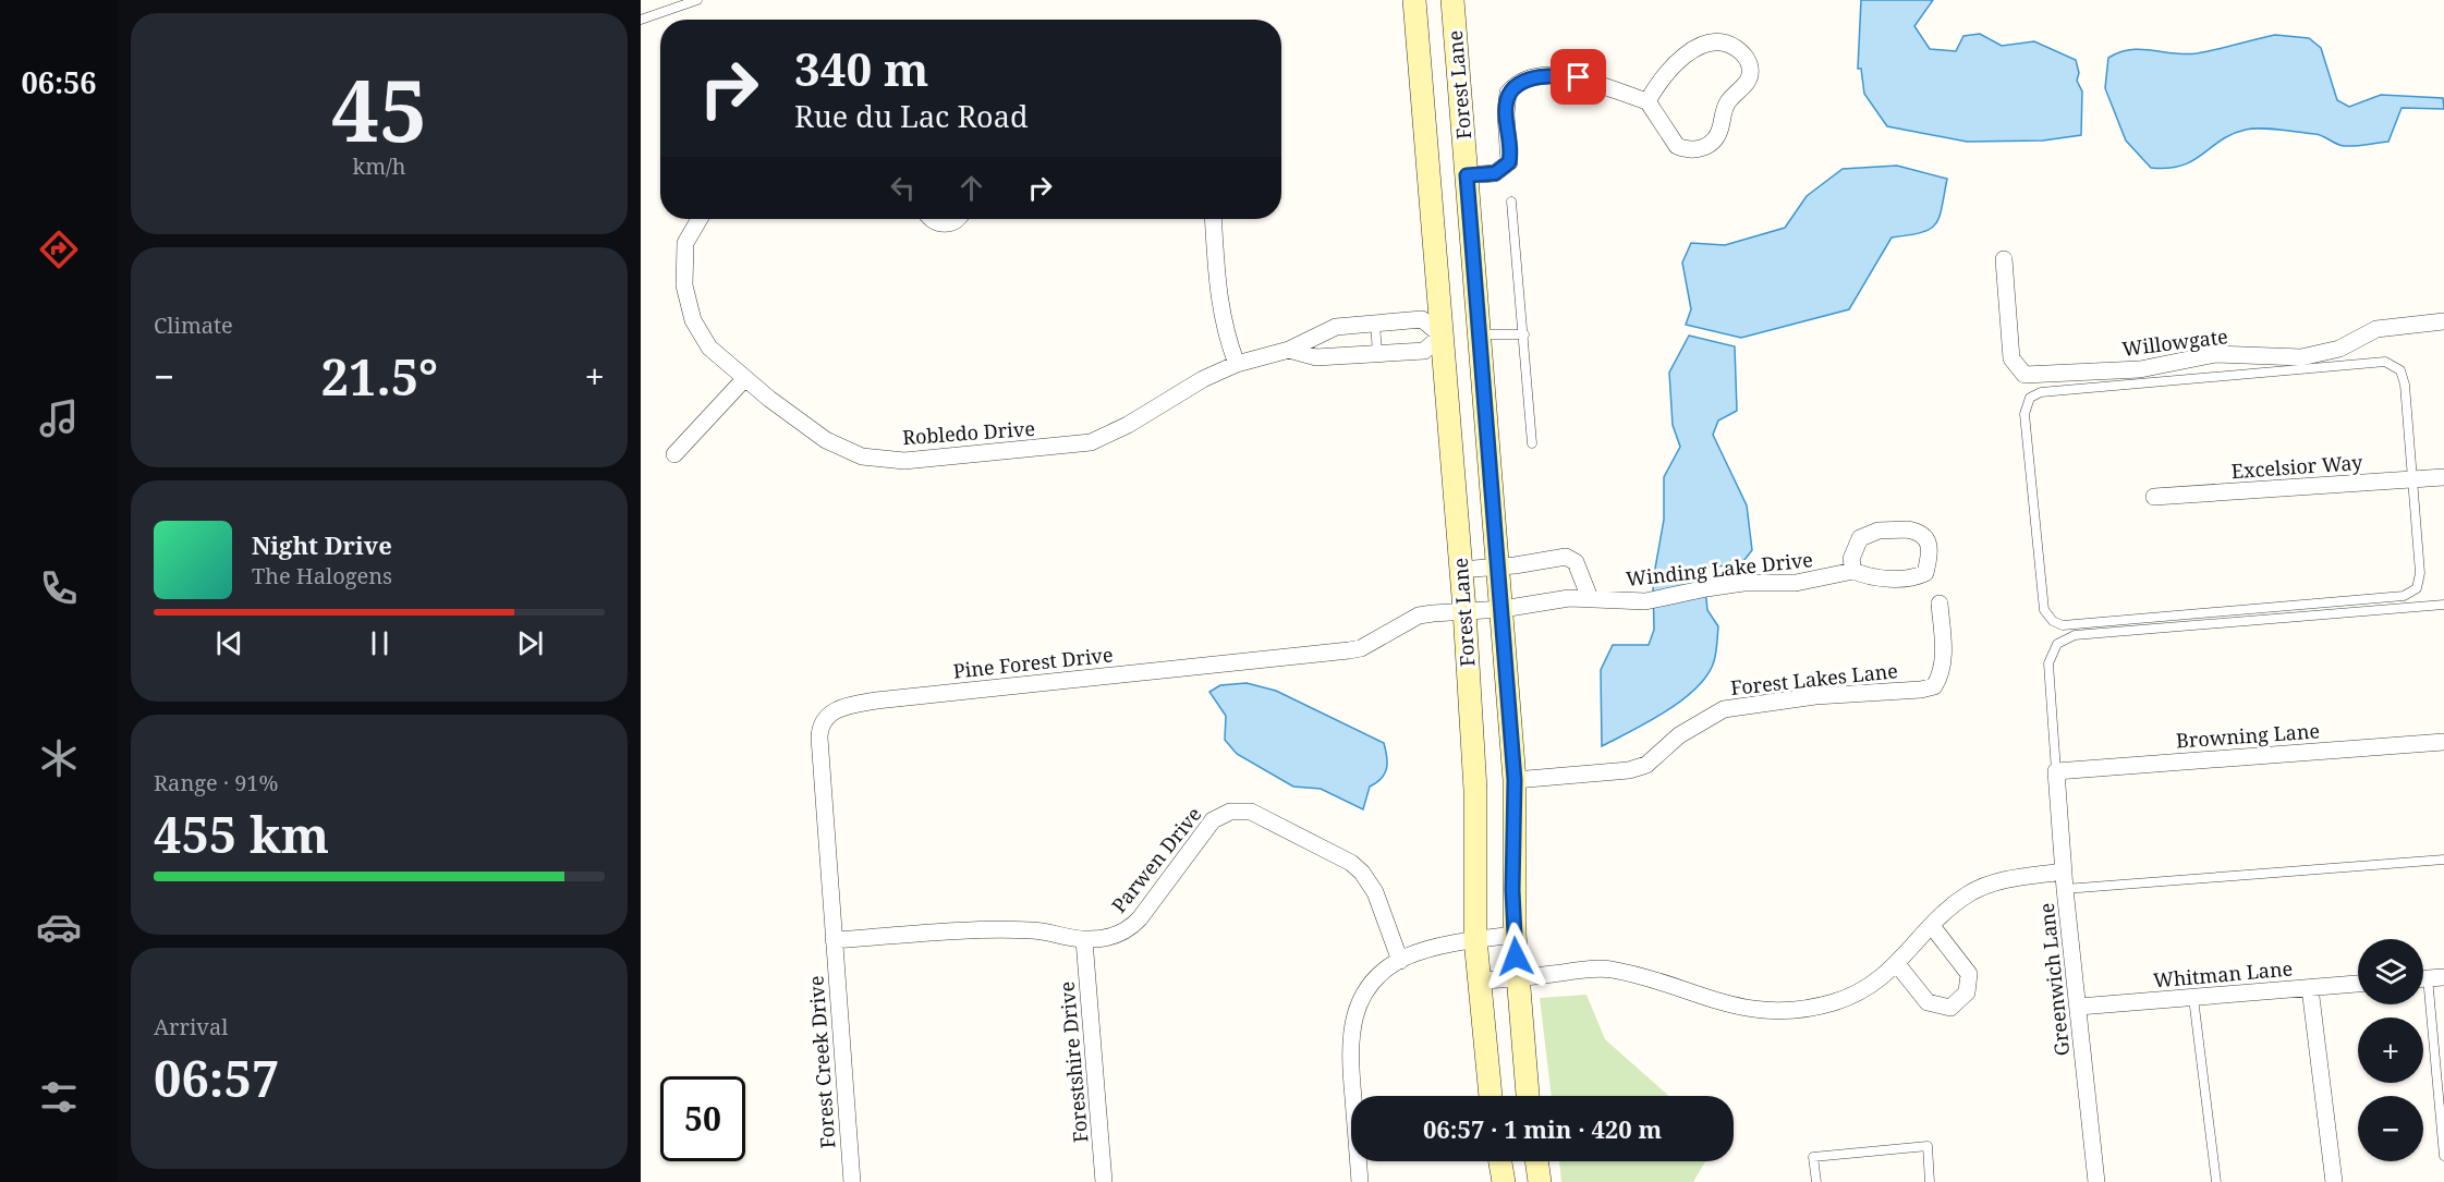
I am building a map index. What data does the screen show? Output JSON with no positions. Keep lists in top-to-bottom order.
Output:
{
  "streets": {
    "main road": ["Forest Lane"],
    "street": [
      "Willowgate",
      "Robledo Drive",
      "Excelsior Way",
      "Winding Lake Drive",
      "Pine Forest Drive",
      "Forest Lakes Lane",
      "Browning Lane",
      "Parwen Drive",
      "Whitman Lane",
      "Greenwich Lane",
      "Forest Creek Drive",
      "Forestshire Drive"
    ]
  },
  "crossings": [
    ["Forest Lane", "Robledo Drive"],
    ["Forest Lane", "Winding Lake Drive"],
    ["Forest Lane", "Pine Forest Drive"],
    ["Forest Lane", "Forest Lakes Lane"],
    ["Winding Lake Drive", "Pine Forest Drive"],
    ["Pine Forest Drive", "Parwen Drive"],
    ["Pine Forest Drive", "Forest Creek Drive"],
    ["Browning Lane", "Greenwich Lane"],
    ["Parwen Drive", "Forest Creek Drive"],
    ["Parwen Drive", "Forestshire Drive"],
    ["Whitman Lane", "Greenwich Lane"]
  ],
  "page": {
    "tabs": "06:56",
    "tile": [
      ["45", "km/h"],
      "Climate",
      ["Range · 91%", "455 km"],
      ["Arrival", "06:57"]
    ],
    "turn": ["340 m", "Rue du Lac Road"],
    "heat": ["−", "21.5°", "+"],
    "song": ["Night Drive", "The Halogens"],
    "map_buttons": ["+", "−"],
    "limit": "50",
    "trip": "06:57 · 1 min · 420 m"
  }
}
